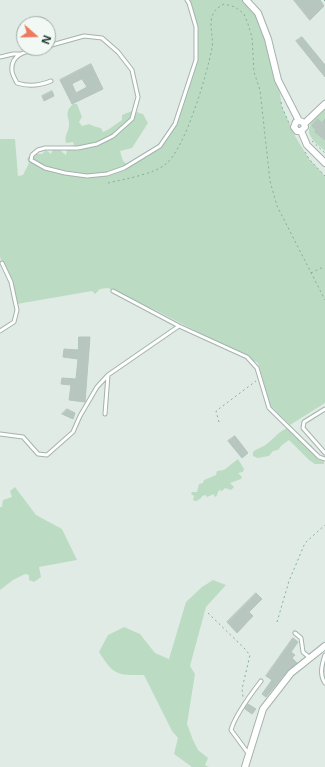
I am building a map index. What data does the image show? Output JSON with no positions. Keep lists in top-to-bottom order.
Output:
{
  "north": "right"
}
